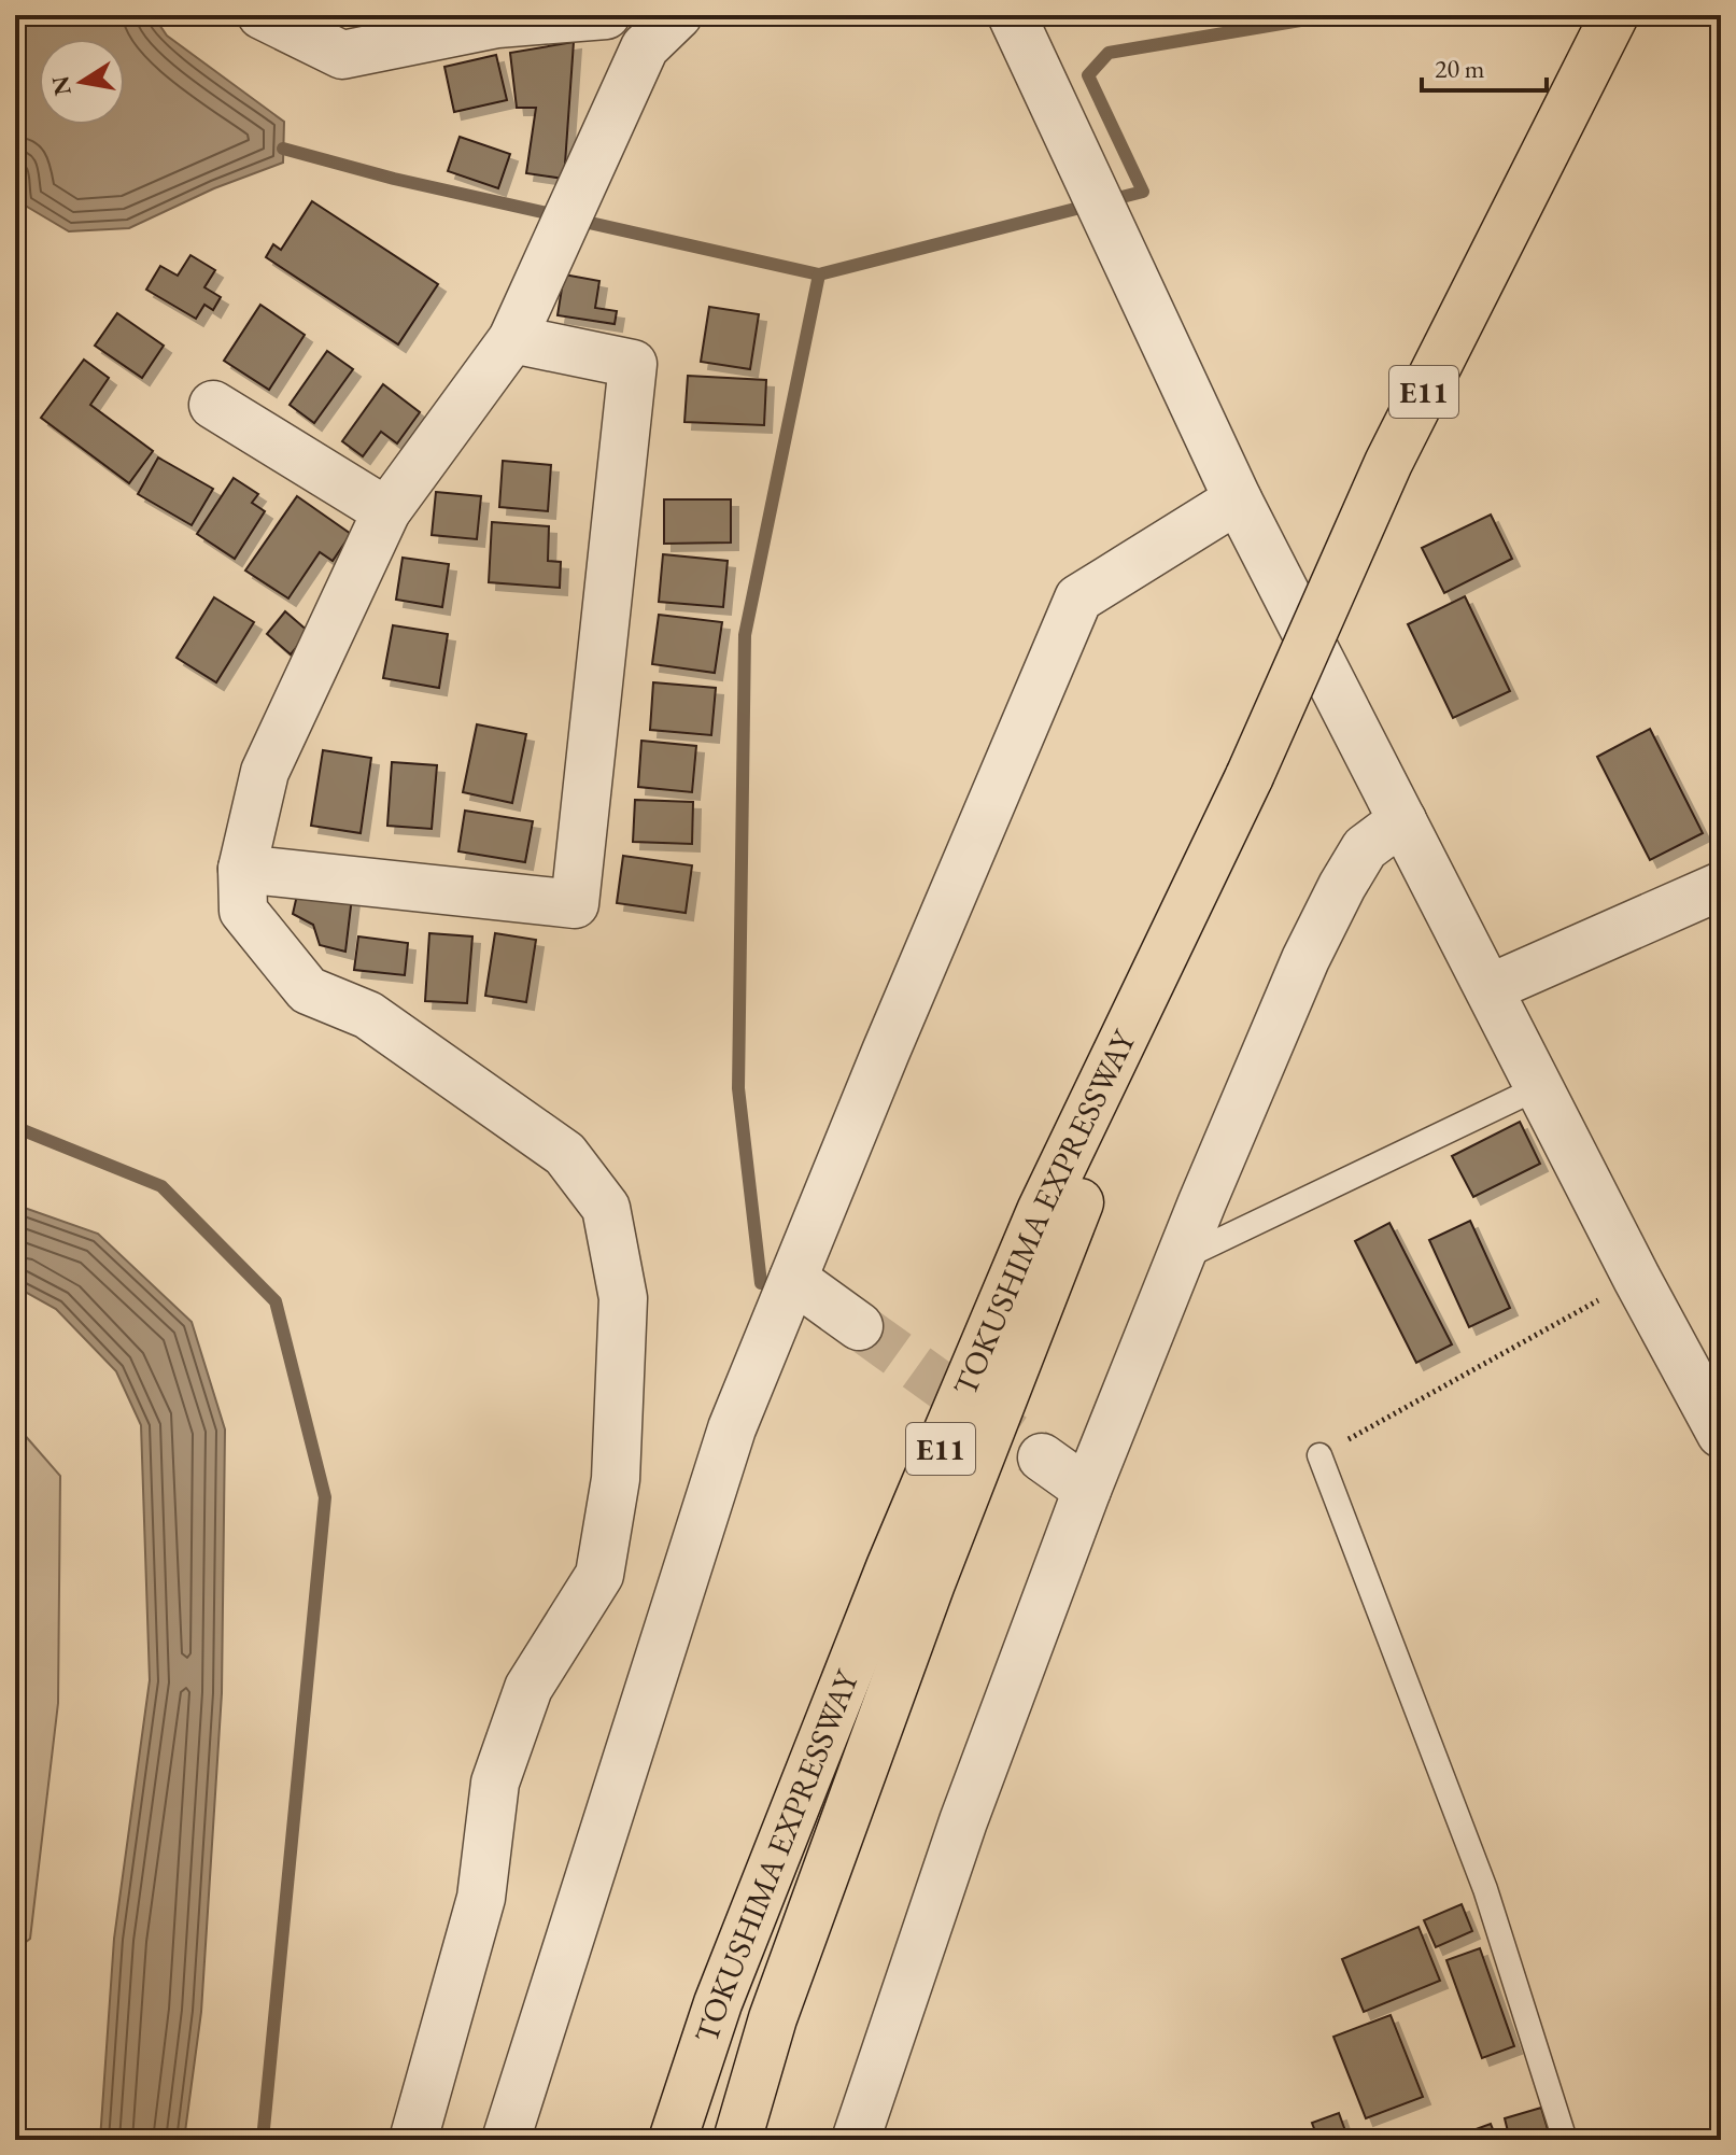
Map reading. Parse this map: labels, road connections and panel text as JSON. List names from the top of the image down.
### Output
{
  "streets": {
    "highway": ["E11", "TOKUSHIMA EXPRESSWAY"]
  },
  "scale_bar": "20 m",
  "north": "left"
}
